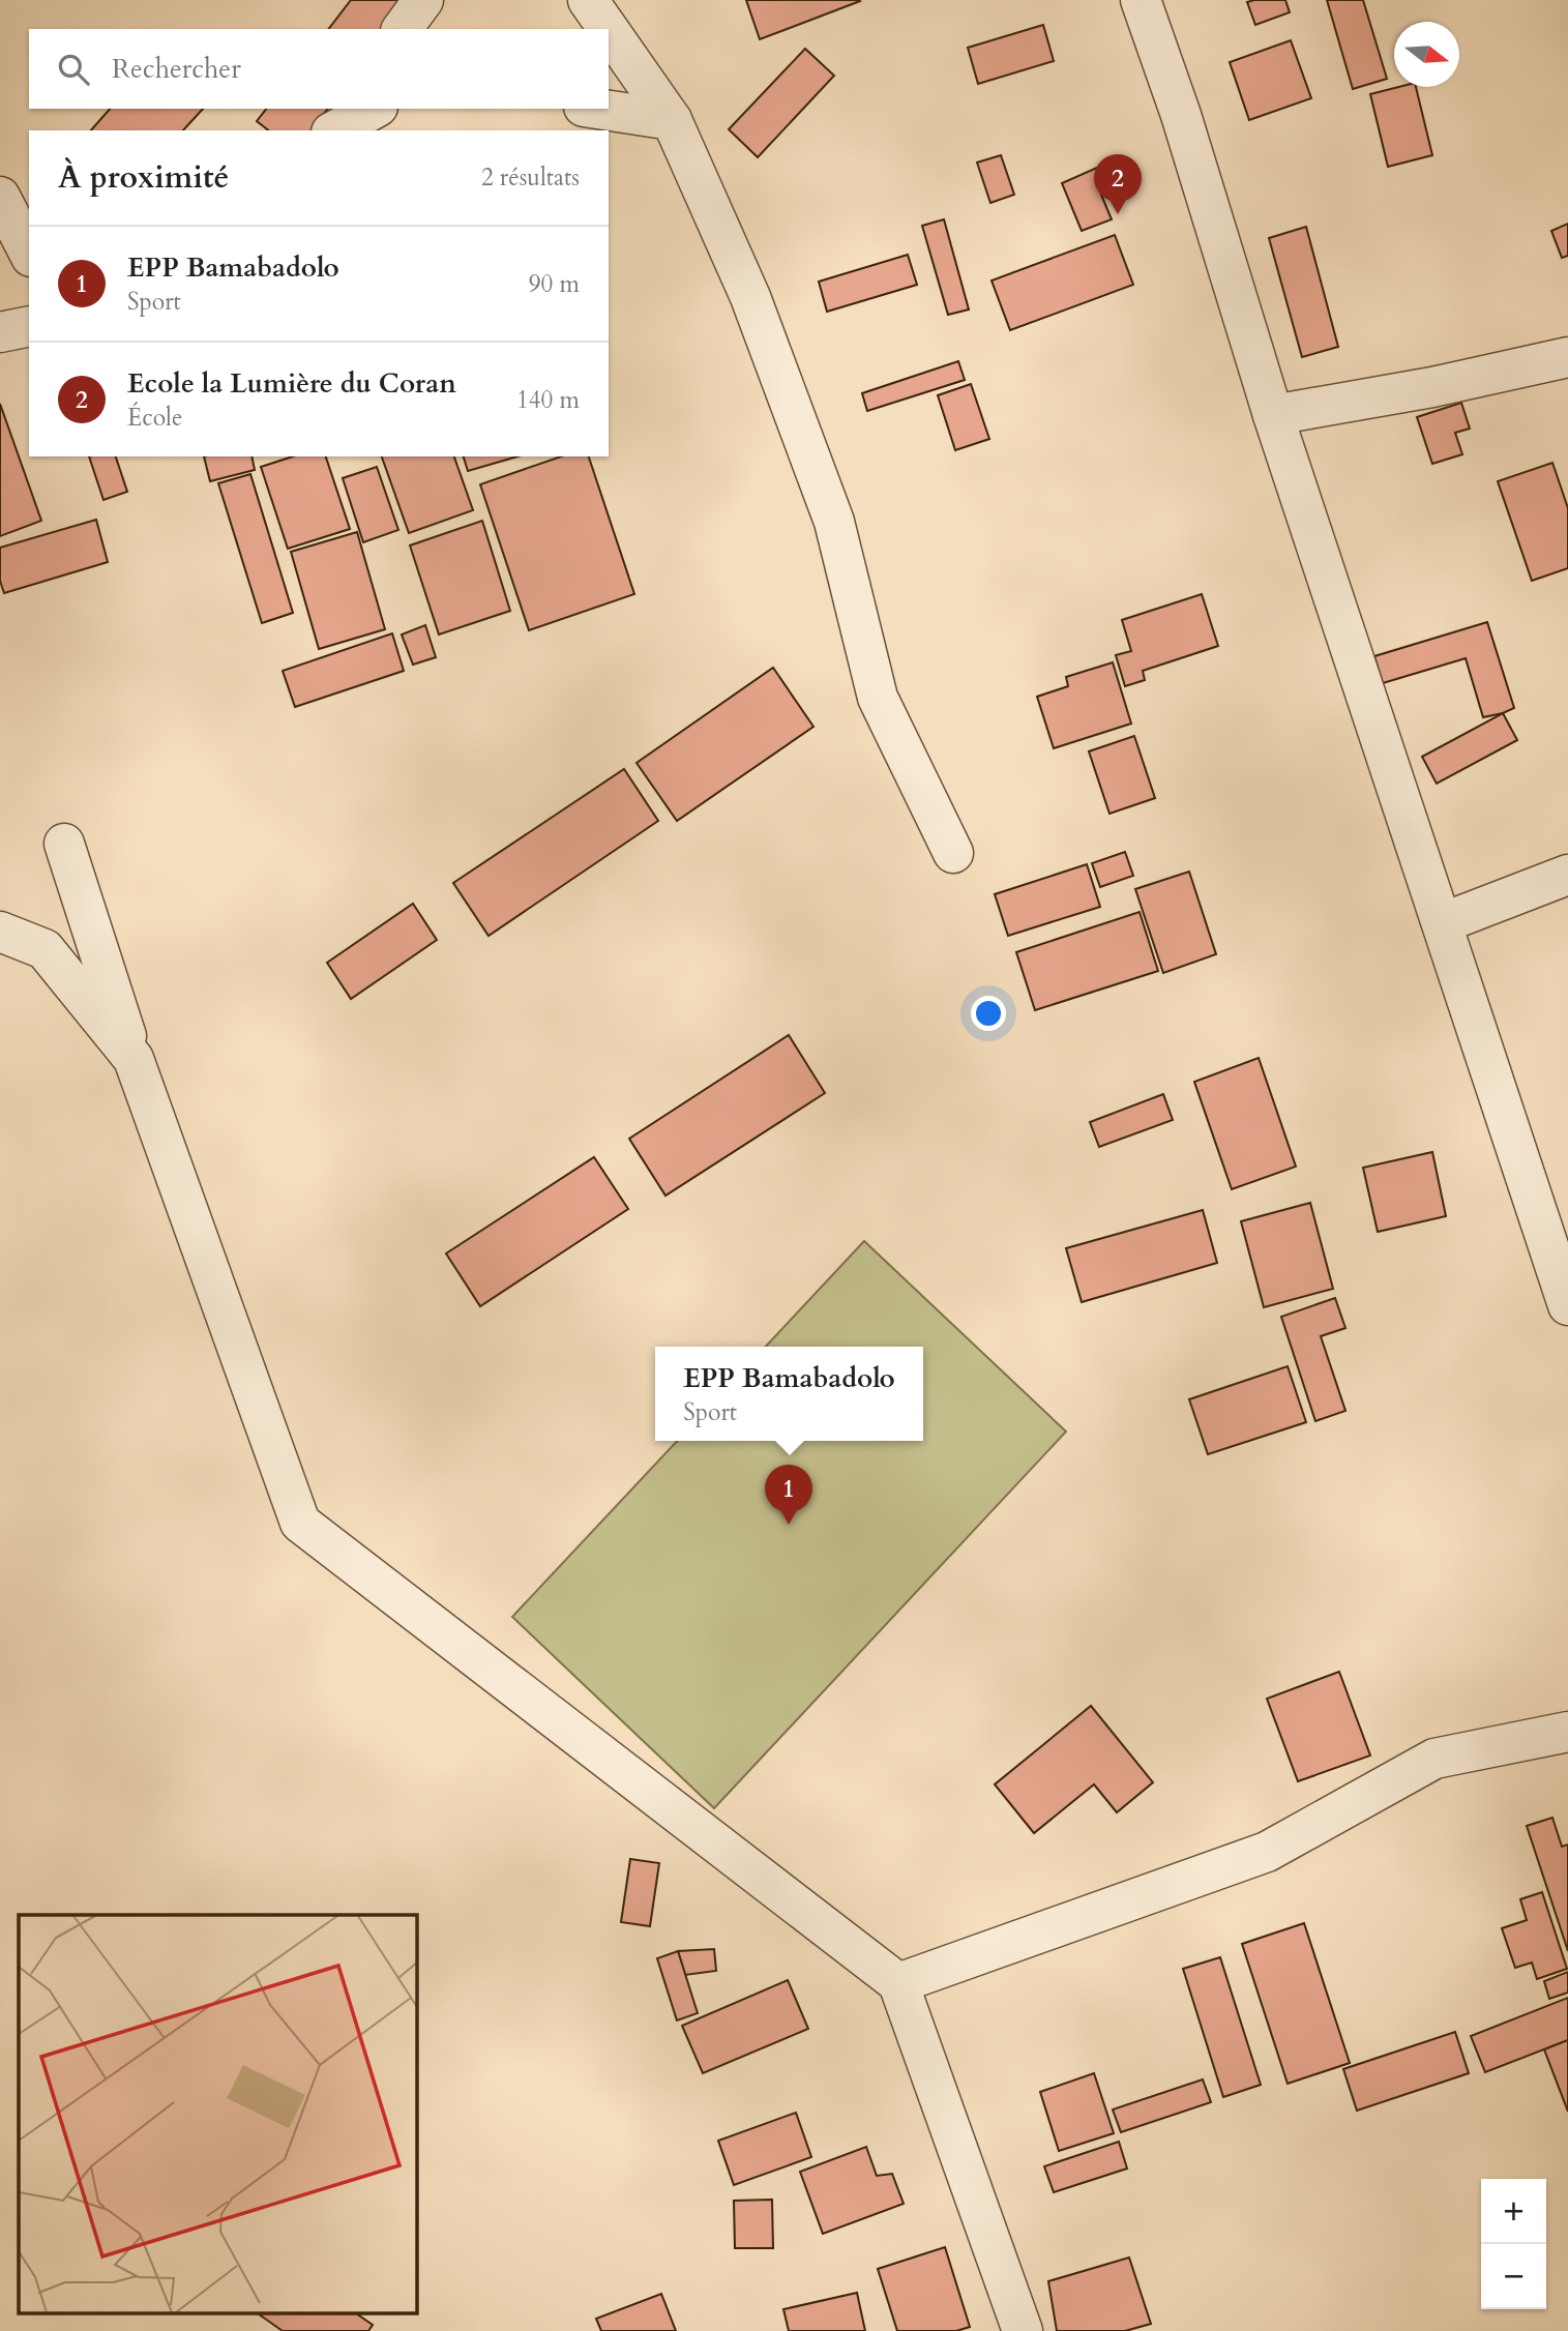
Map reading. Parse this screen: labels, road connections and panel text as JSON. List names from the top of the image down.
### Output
{
  "north": "right",
  "page": {
    "search": "Rechercher",
    "heading": ["À proximité", "2 résultats"],
    "pins": ["2", "1"],
    "list": [
      {
        "mark": "1",
        "name": "EPP Bamabadolo",
        "note": "Sport",
        "value": "90 m"
      },
      {
        "mark": "2",
        "name": "Ecole la Lumière du Coran",
        "note": "École",
        "value": "140 m"
      }
    ],
    "popup": ["EPP Bamabadolo", "Sport"],
    "map_buttons": ["+", "−"]
  }
}
